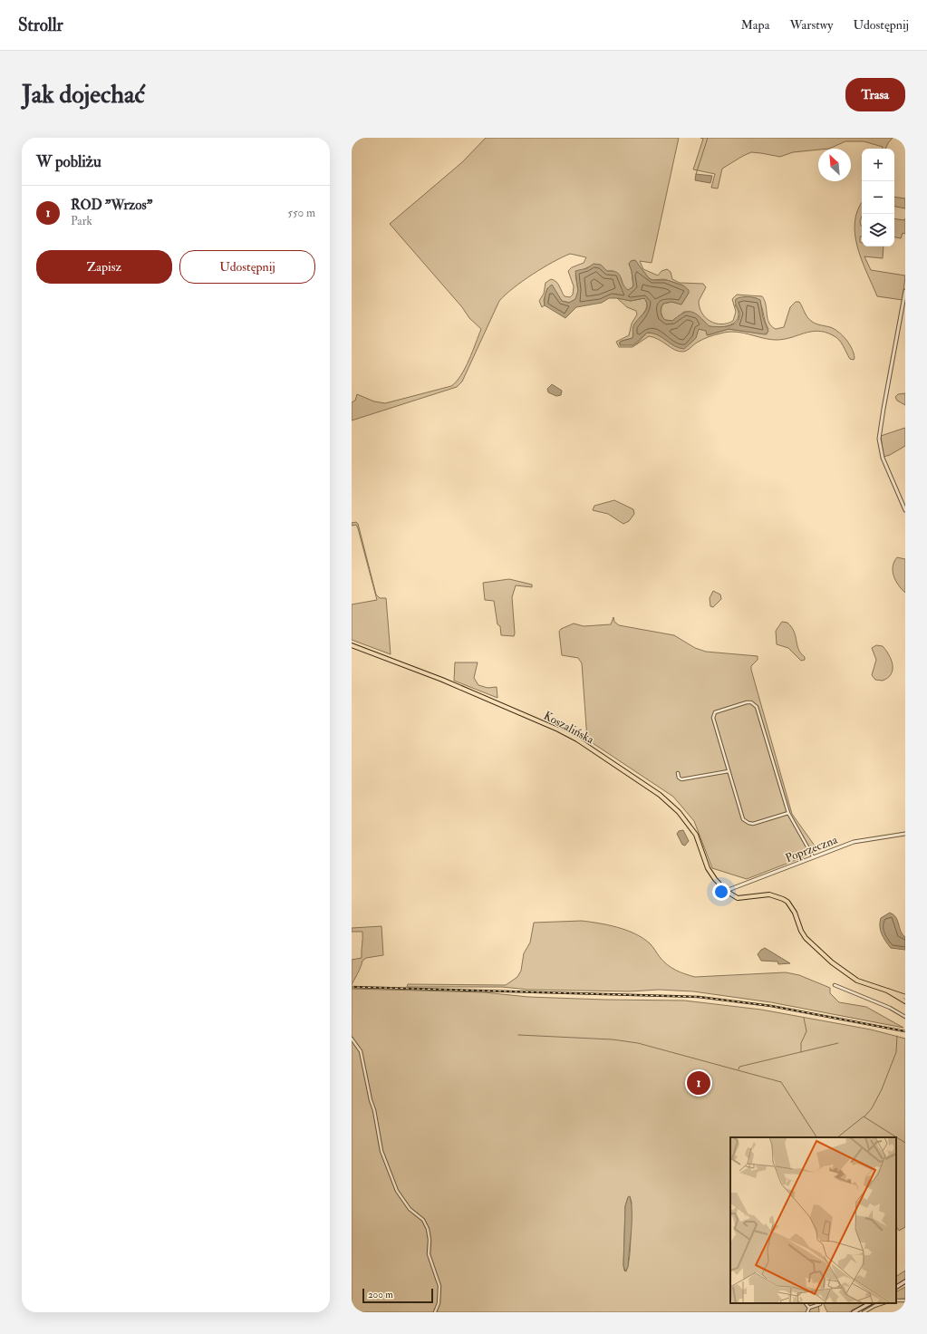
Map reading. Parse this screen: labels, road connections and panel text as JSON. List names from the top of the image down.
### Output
{
  "streets": {
    "highway": ["Koszalińska"],
    "street": ["Poprzeczna"]
  },
  "crossings": [
    ["Koszalińska", "Poprzeczna"]
  ],
  "scale_bar": "200 m",
  "north": "top left",
  "page": {
    "header": "Strollr",
    "nav": ["Mapa", "Warstwy", "Udostępnij"],
    "buttons": [
      "Trasa",
      ["Zapisz", "Udostępnij"]
    ],
    "title": "Jak dojechać",
    "heading": "W pobliżu",
    "map_buttons": ["+", "−"],
    "list": [
      {
        "mark": "1",
        "name": "ROD \"Wrzos\"",
        "note": "Park",
        "value": "550 m"
      }
    ],
    "pins": "1",
    "scale": "200 m"
  }
}
